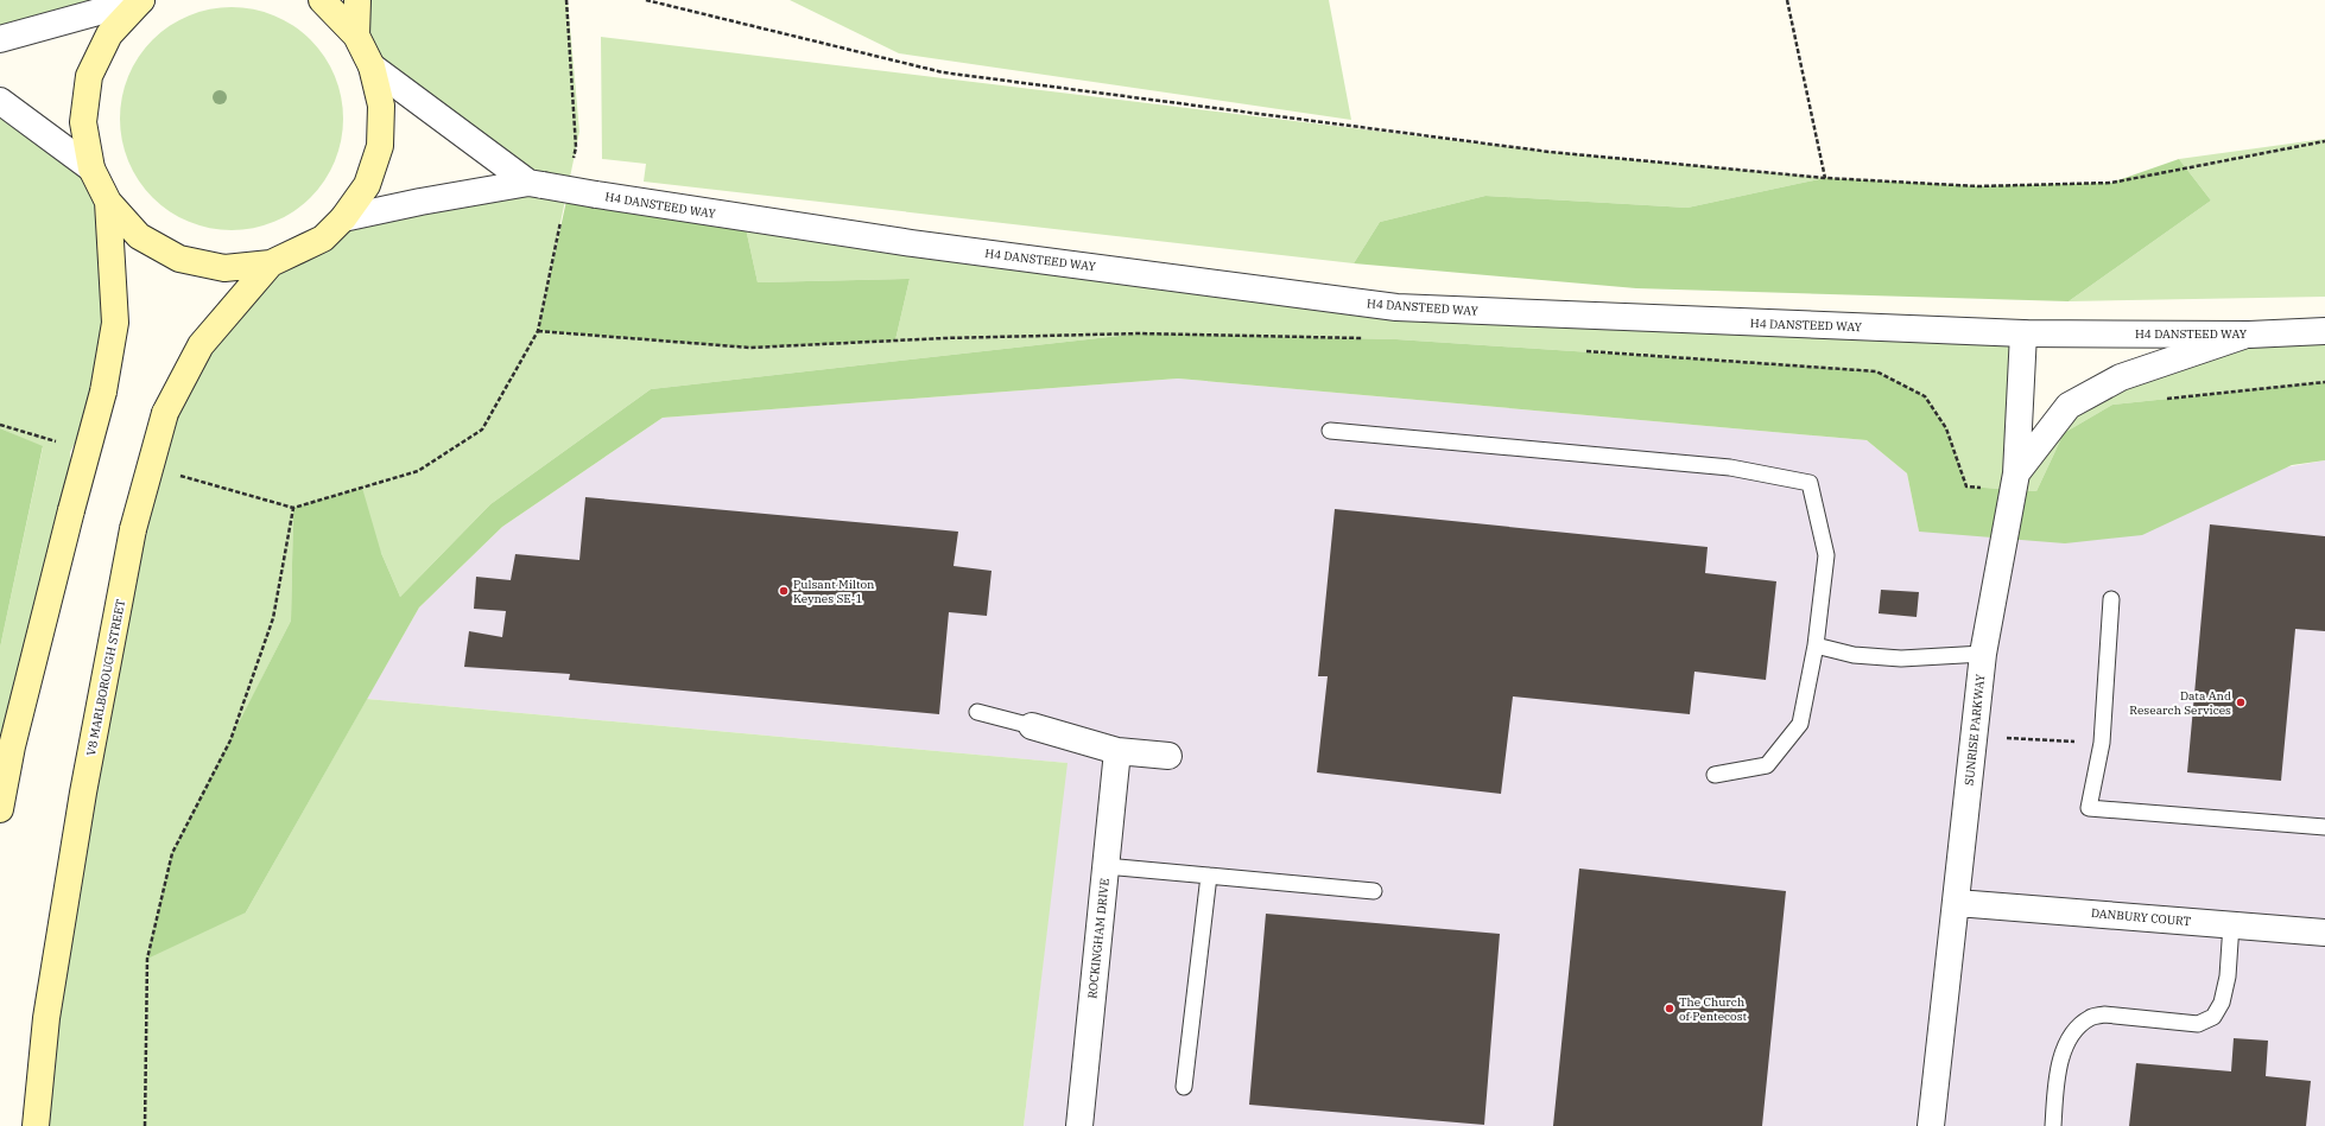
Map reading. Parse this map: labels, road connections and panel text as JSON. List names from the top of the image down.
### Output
{
  "streets": {
    "main road": ["V8 MARLBOROUGH STREET"],
    "street": [
      "H4 DANSTEED WAY",
      "SUNRISE PARKWAY",
      "DANBURY COURT",
      "ROCKINGHAM DRIVE"
    ]
  },
  "crossings": [
    ["H4 DANSTEED WAY", "SUNRISE PARKWAY"],
    ["SUNRISE PARKWAY", "DANBURY COURT"]
  ],
  "places": ["Pulsant Milton Keynes SE-1", "Data And Research Services", "The Church of Pentecost"]
}
